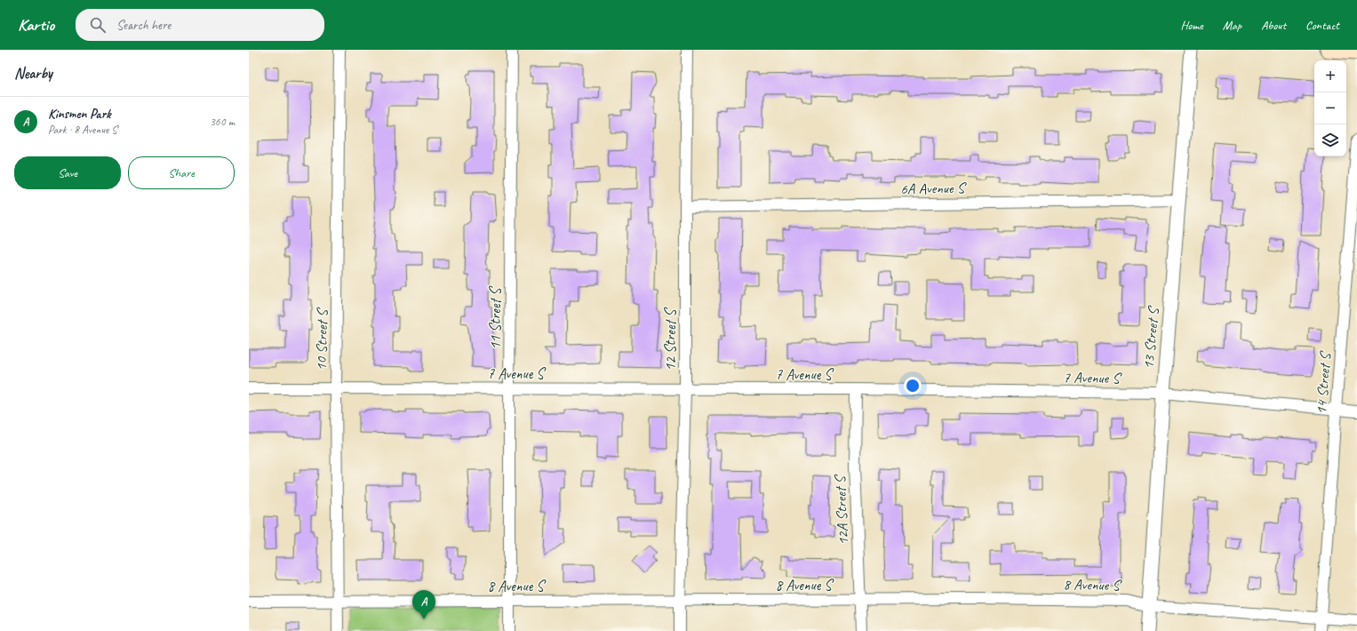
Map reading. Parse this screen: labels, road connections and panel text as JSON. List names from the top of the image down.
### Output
{
  "streets": {
    "street": [
      "6A Avenue S",
      "11 Street S",
      "13 Street S",
      "10 Street S",
      "12 Street S",
      "7 Avenue S",
      "14 Street S",
      "12A Street S",
      "8 Avenue S"
    ]
  },
  "crossings": [
    ["6A Avenue S", "13 Street S"],
    ["6A Avenue S", "12 Street S"],
    ["11 Street S", "7 Avenue S"],
    ["11 Street S", "8 Avenue S"],
    ["13 Street S", "7 Avenue S"],
    ["13 Street S", "8 Avenue S"],
    ["10 Street S", "7 Avenue S"],
    ["10 Street S", "8 Avenue S"],
    ["12 Street S", "7 Avenue S"],
    ["12 Street S", "8 Avenue S"],
    ["7 Avenue S", "14 Street S"],
    ["7 Avenue S", "12A Street S"],
    ["14 Street S", "8 Avenue S"],
    ["12A Street S", "8 Avenue S"]
  ],
  "page": {
    "header": "Kartio",
    "search": "Search here",
    "nav": [
      "Home",
      "Map",
      "About",
      "Contact"
    ],
    "heading": "Nearby",
    "map_buttons": ["+", "−"],
    "list": [
      {
        "mark": "A",
        "name": "Kinsmen Park",
        "note": "Park · 8 Avenue S",
        "value": "360 m"
      }
    ],
    "buttons": ["Save", "Share"],
    "pins": "A"
  }
}
